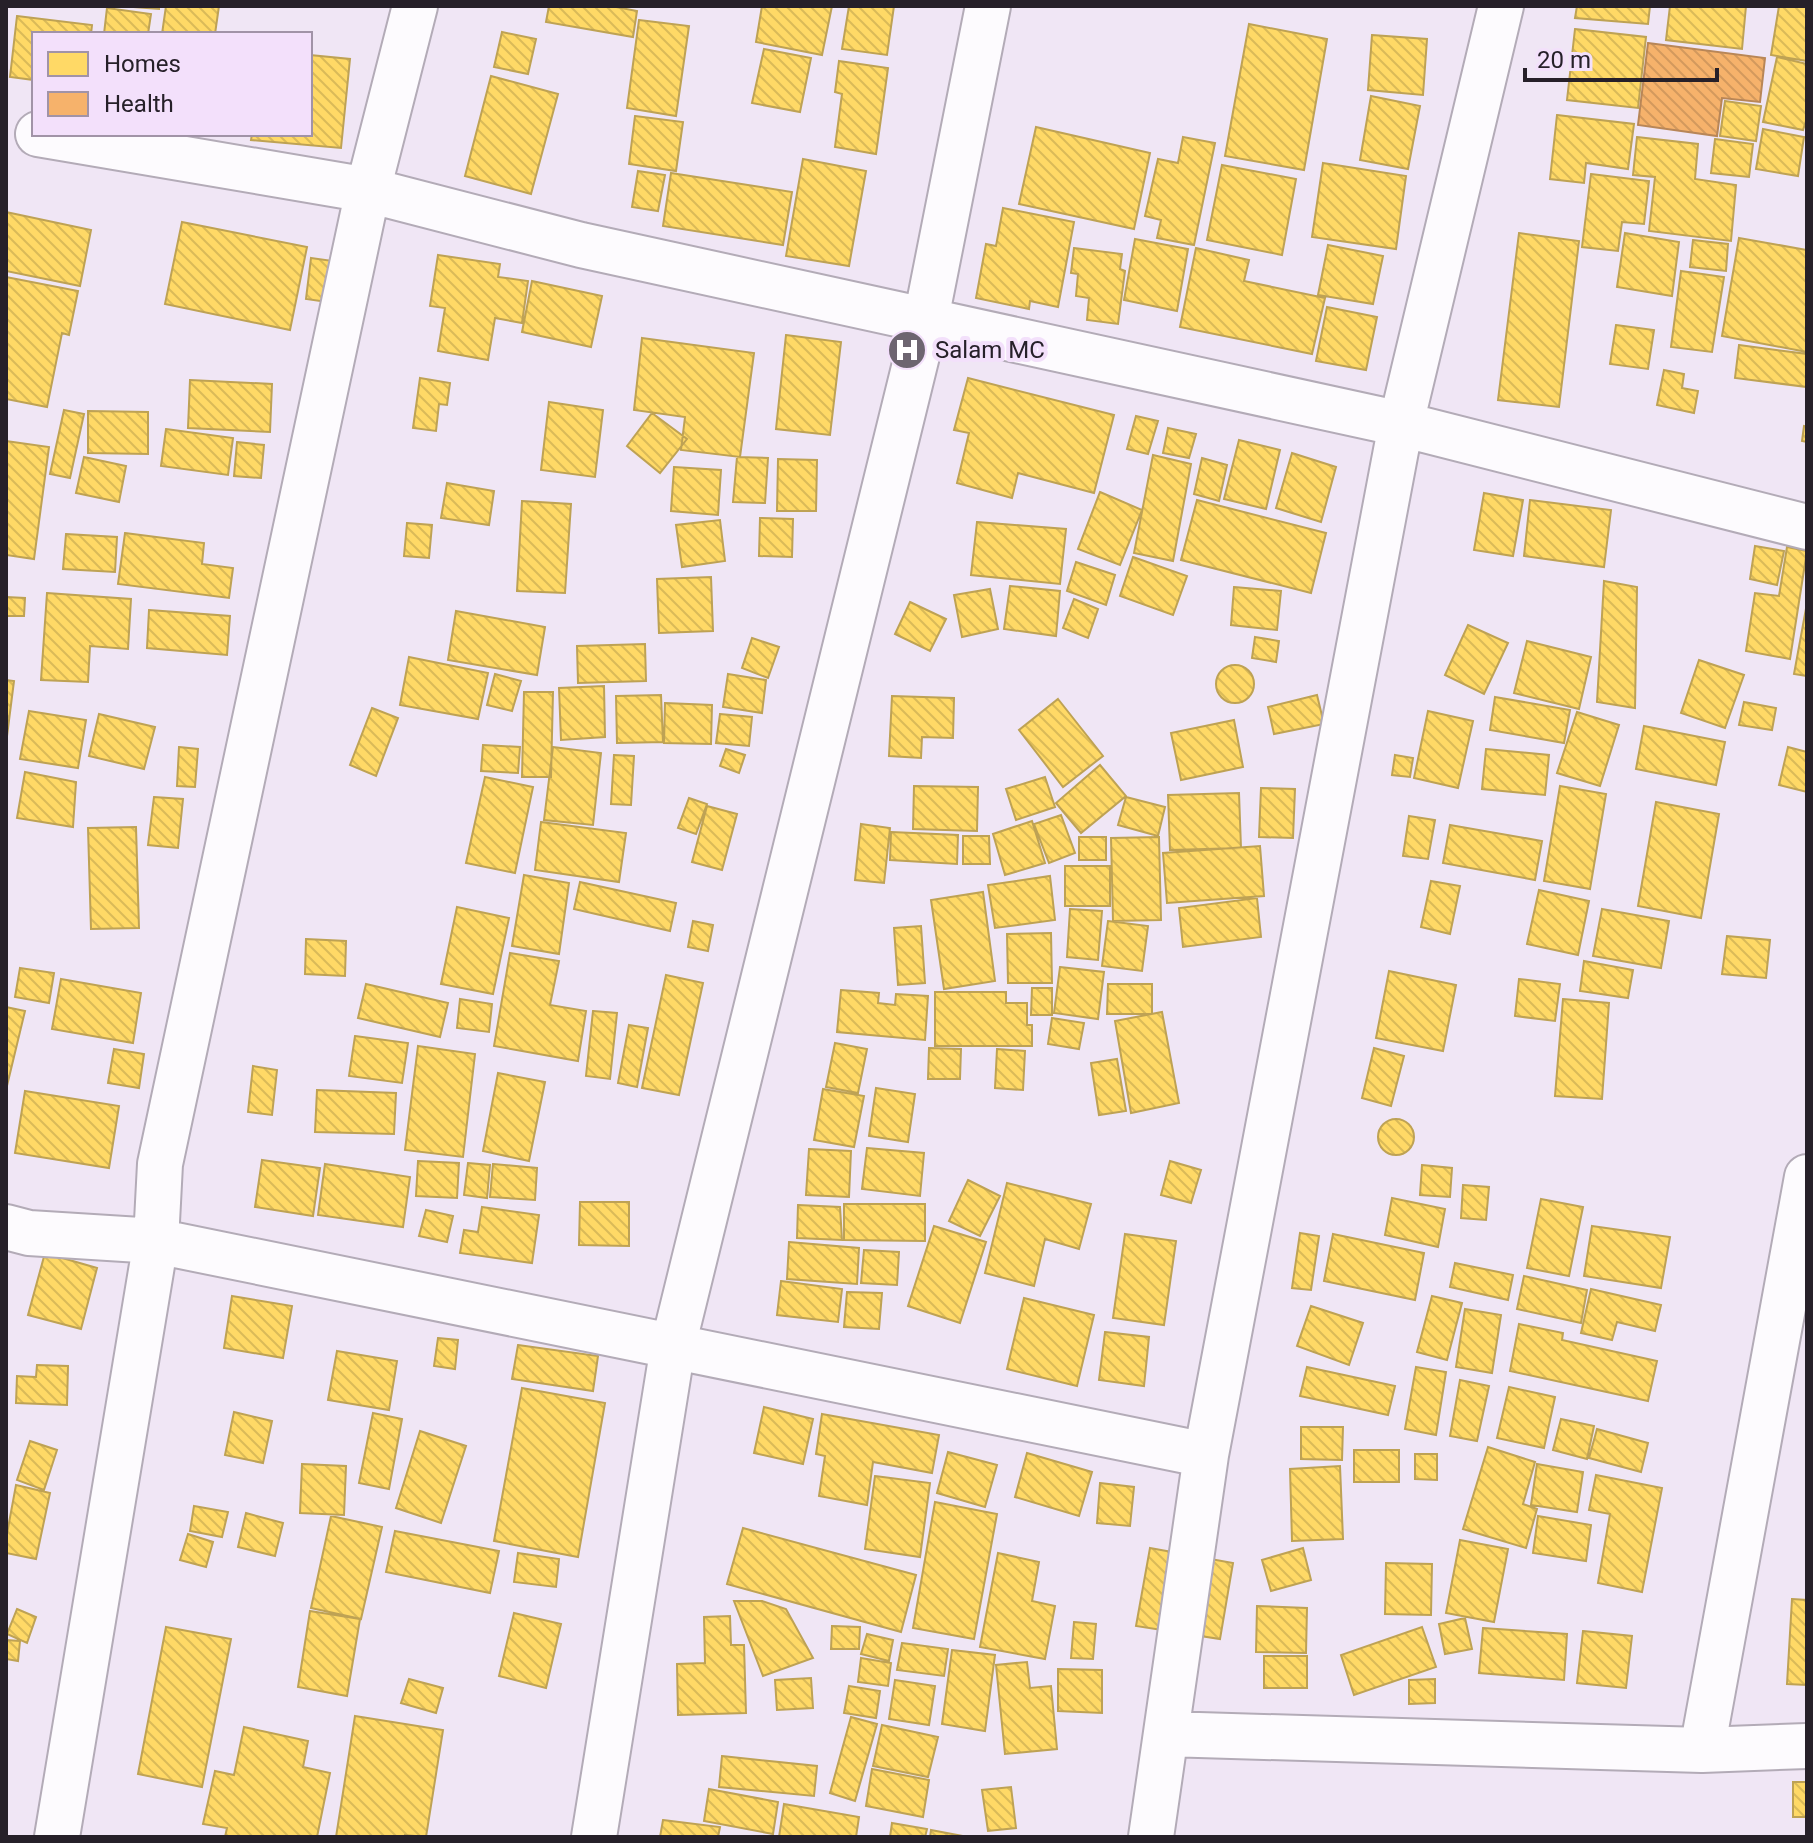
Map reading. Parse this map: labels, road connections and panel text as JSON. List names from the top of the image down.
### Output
{
  "places": {
    "hospital": ["Salam MC"]
  },
  "legend": ["Homes", "Health"],
  "scale_bar": "20 m"
}
